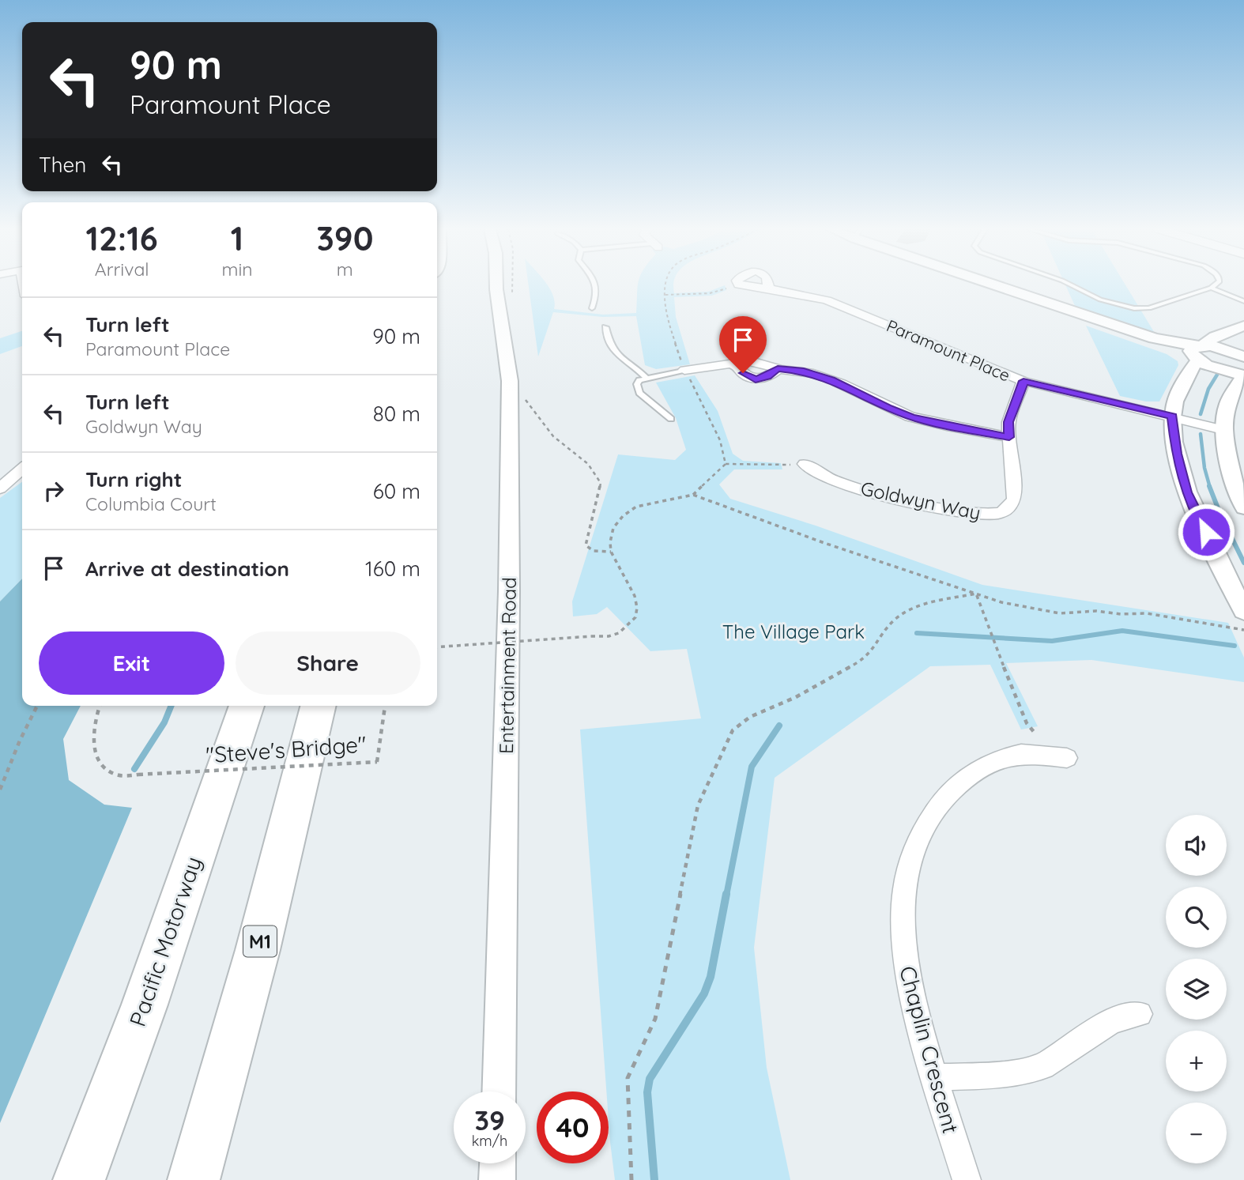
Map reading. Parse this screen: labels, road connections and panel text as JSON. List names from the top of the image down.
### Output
{
  "streets": {
    "highway": ["Pacific Motorway", "M1"],
    "street": [
      "Paramount Place",
      "Goldwyn Way",
      "Entertainment Road",
      "Chaplin Crescent"
    ],
    "path": ["\"Steve's Bridge\""]
  },
  "crossings": [
    ["Paramount Place", "Goldwyn Way"]
  ],
  "parks": ["The Village Park"],
  "page": {
    "turn": ["90 m", "Paramount Place"],
    "then": "Then",
    "eta": [
      "12:16",
      "Arrival",
      "1",
      "min",
      "390",
      "m"
    ],
    "list": [
      {
        "name": "Turn left",
        "note": "Paramount Place",
        "value": "90 m"
      },
      {
        "name": "Turn left",
        "note": "Goldwyn Way",
        "value": "80 m"
      },
      {
        "name": "Turn right",
        "note": "Columbia Court",
        "value": "60 m"
      },
      {
        "name": "Arrive at destination",
        "value": "160 m"
      }
    ],
    "buttons": ["Exit", "Share"],
    "map_buttons": ["+", "−"],
    "speed": "39 km/h",
    "limit": "40"
  }
}
